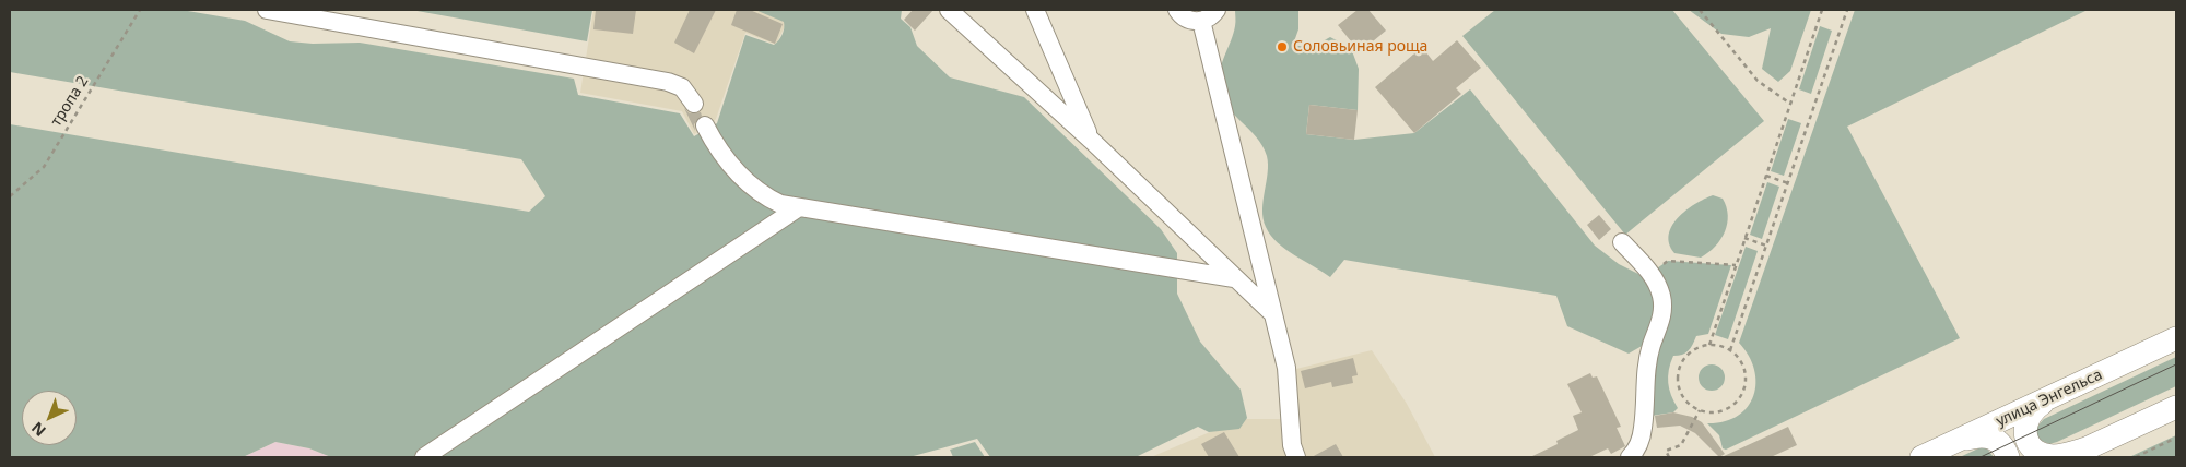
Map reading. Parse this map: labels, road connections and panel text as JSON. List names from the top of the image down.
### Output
{
  "streets": {
    "main road": ["улица Энгельса"],
    "path": ["тропа 2"]
  },
  "places": ["Соловьиная роща"],
  "north": "bottom left"
}
